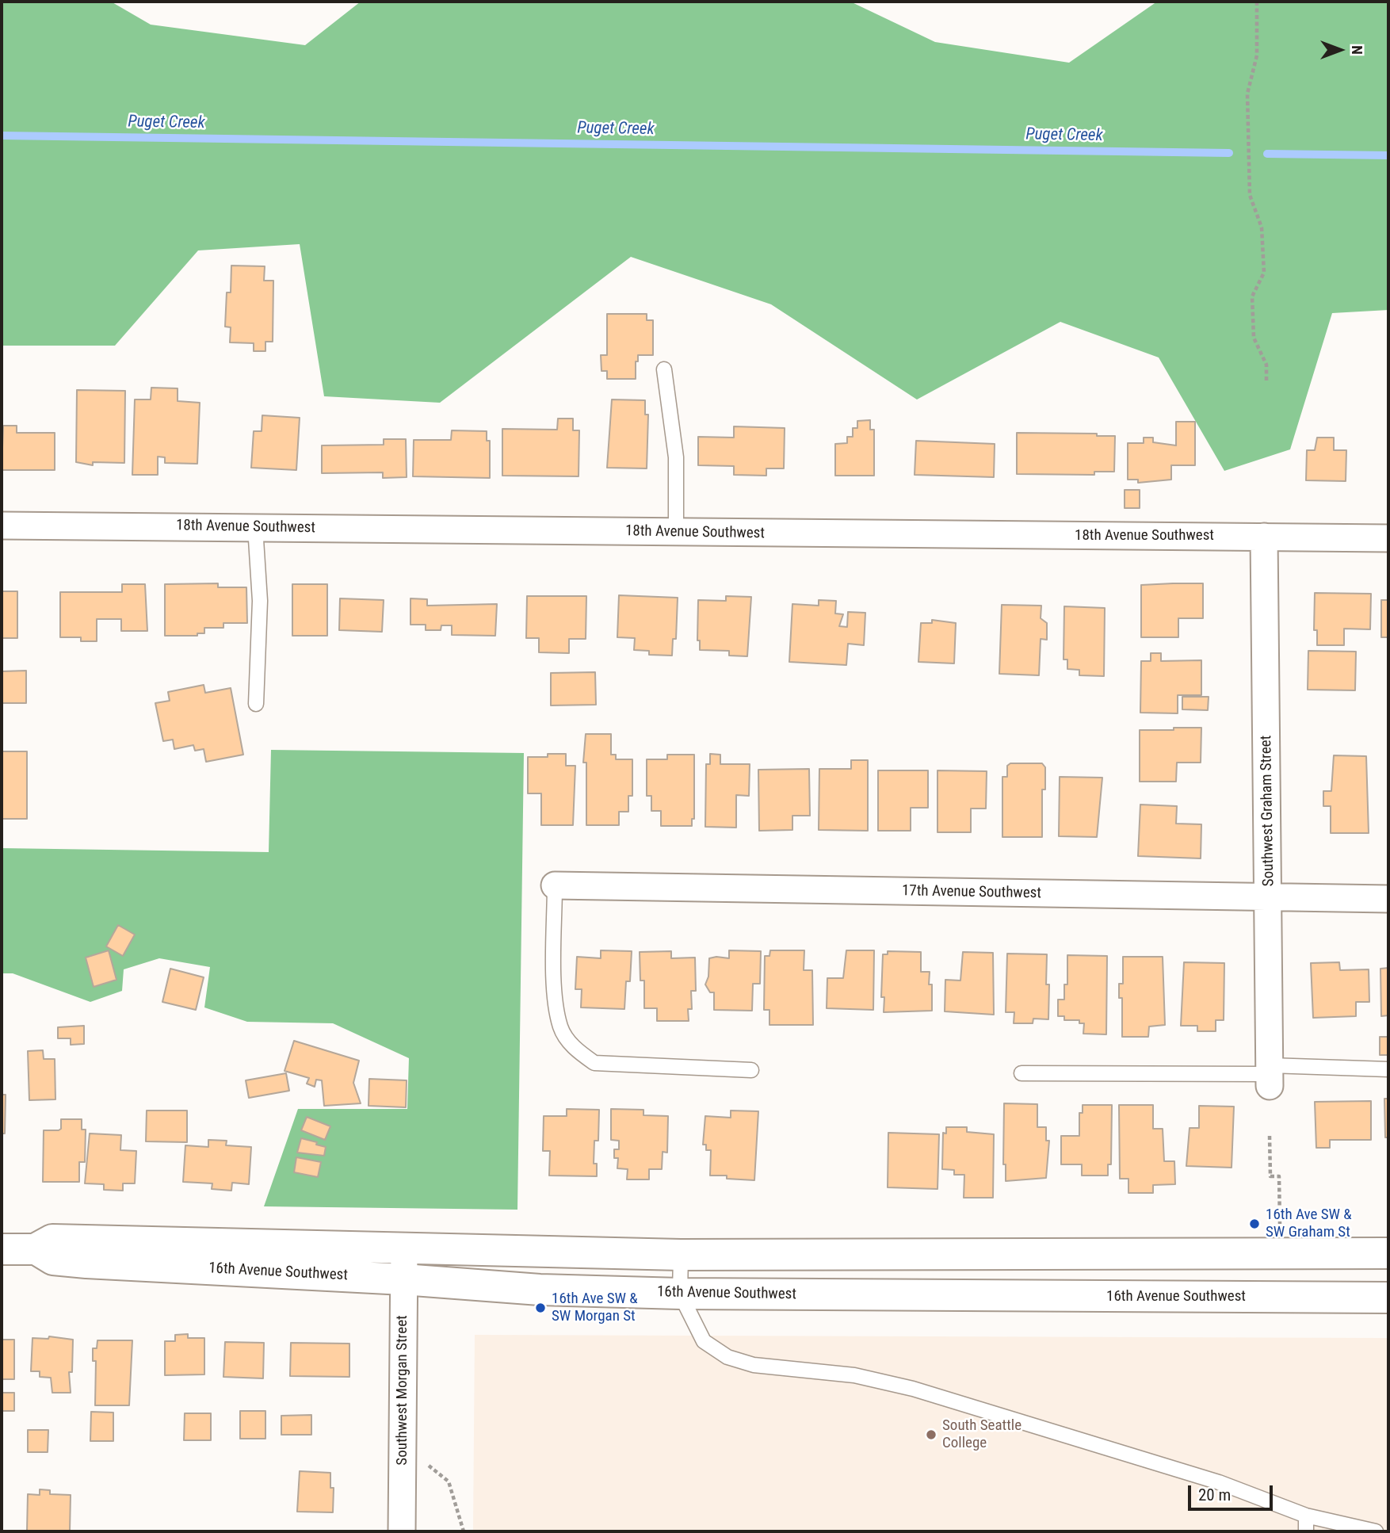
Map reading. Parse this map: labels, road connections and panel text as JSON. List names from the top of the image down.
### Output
{
  "streets": {
    "street": [
      "18th Avenue Southwest",
      "Southwest Graham Street",
      "17th Avenue Southwest",
      "16th Avenue Southwest",
      "Southwest Morgan Street"
    ]
  },
  "crossings": [
    ["18th Avenue Southwest", "Southwest Graham Street"],
    ["Southwest Graham Street", "17th Avenue Southwest"],
    ["16th Avenue Southwest", "Southwest Morgan Street"]
  ],
  "water": ["Puget Creek"],
  "places": ["16th Ave SW & SW Graham St", "16th Ave SW & SW Morgan St", "South Seattle College"],
  "scale_bar": "20 m",
  "north": "right"
}
